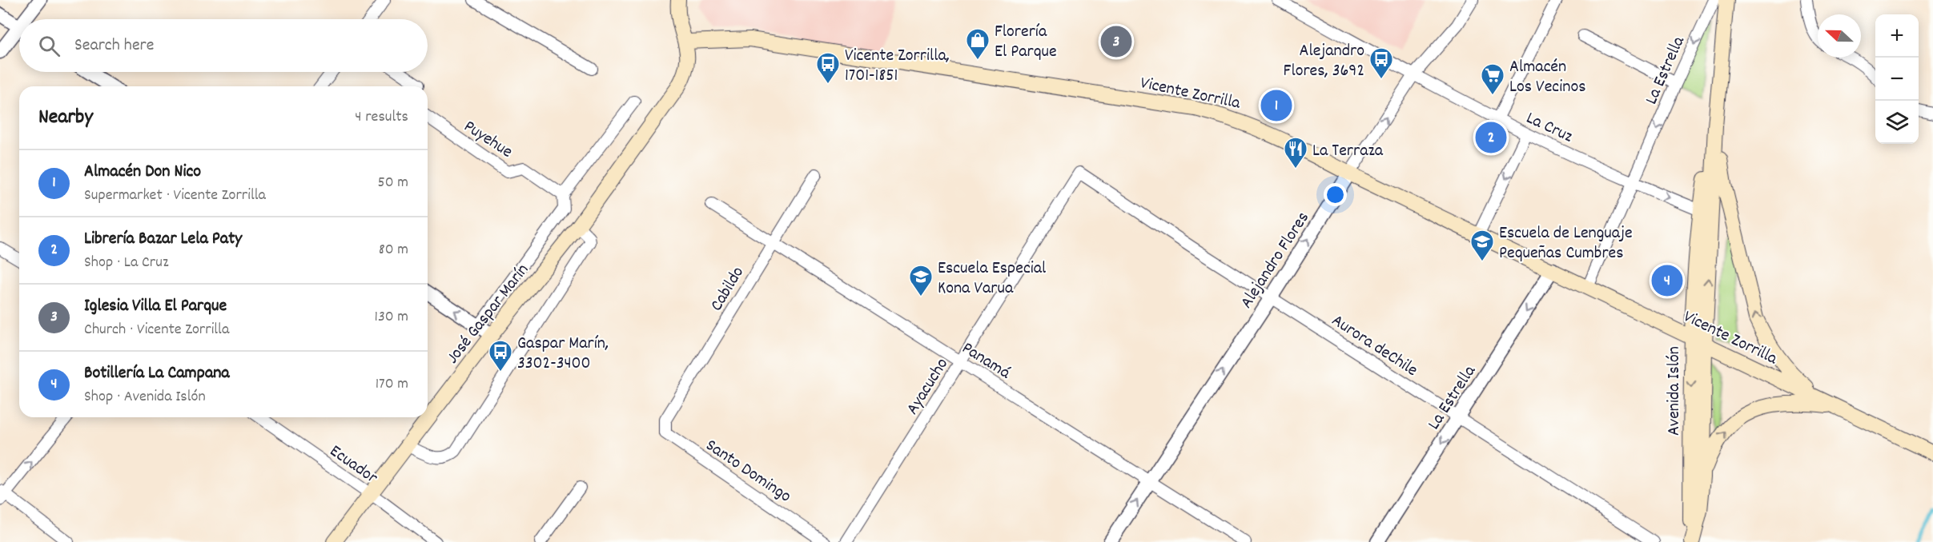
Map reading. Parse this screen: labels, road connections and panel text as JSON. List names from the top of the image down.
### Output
{
  "streets": {
    "main road": ["Vicente Zorrilla", "José Gaspar Marín", "Avenida Islón"],
    "street": [
      "La Estrella",
      "La Cruz",
      "Puyehue",
      "Alejandro Flores",
      "Cabildo",
      "Aurora deChile",
      "Panamá",
      "Ayacucho",
      "Ecuador",
      "Santo Domingo"
    ]
  },
  "crossings": [
    ["La Estrella", "Vicente Zorrilla"],
    ["La Estrella", "La Cruz"],
    ["La Estrella", "Aurora deChile"],
    ["Vicente Zorrilla", "Alejandro Flores"],
    ["Vicente Zorrilla", "José Gaspar Marín"],
    ["Vicente Zorrilla", "Avenida Islón"],
    ["La Cruz", "Alejandro Flores"],
    ["La Cruz", "Avenida Islón"],
    ["Alejandro Flores", "Aurora deChile"],
    ["Alejandro Flores", "Panamá"],
    ["Cabildo", "Panamá"],
    ["Cabildo", "Santo Domingo"],
    ["José Gaspar Marín", "Ecuador"],
    ["Aurora deChile", "Ayacucho"],
    ["Panamá", "Ayacucho"]
  ],
  "one_way": ["La Estrella", "Alejandro Flores"],
  "places": {
    "shop": ["Florería El Parque"],
    "bus stop": ["Alejandro Flores, 3692", "Vicente Zorrilla, 1701-1851", "Gaspar Marín, 3302-3400"],
    "supermarket": ["Almacén Los Vecinos"],
    "restaurant": ["La Terraza"],
    "school or university": ["Escuela de Lenguaje Pequeñas Cumbres", "Escuela Especial Kona Varua"]
  },
  "north": "left",
  "page": {
    "map_buttons": ["+", "−"],
    "search": "Search here",
    "pins": [
      "3",
      "1",
      "2",
      "4"
    ],
    "heading": ["Nearby", "4 results"],
    "list": [
      {
        "mark": "1",
        "name": "Almacén Don Nico",
        "note": "Supermarket · Vicente Zorrilla",
        "value": "50 m"
      },
      {
        "mark": "2",
        "name": "Librería Bazar Lela Paty",
        "note": "Shop · La Cruz",
        "value": "80 m"
      },
      {
        "mark": "3",
        "name": "Iglesia Villa El Parque",
        "note": "Church · Vicente Zorrilla",
        "value": "130 m"
      },
      {
        "mark": "4",
        "name": "Botillería La Campana",
        "note": "Shop · Avenida Islón",
        "value": "170 m"
      }
    ]
  }
}
